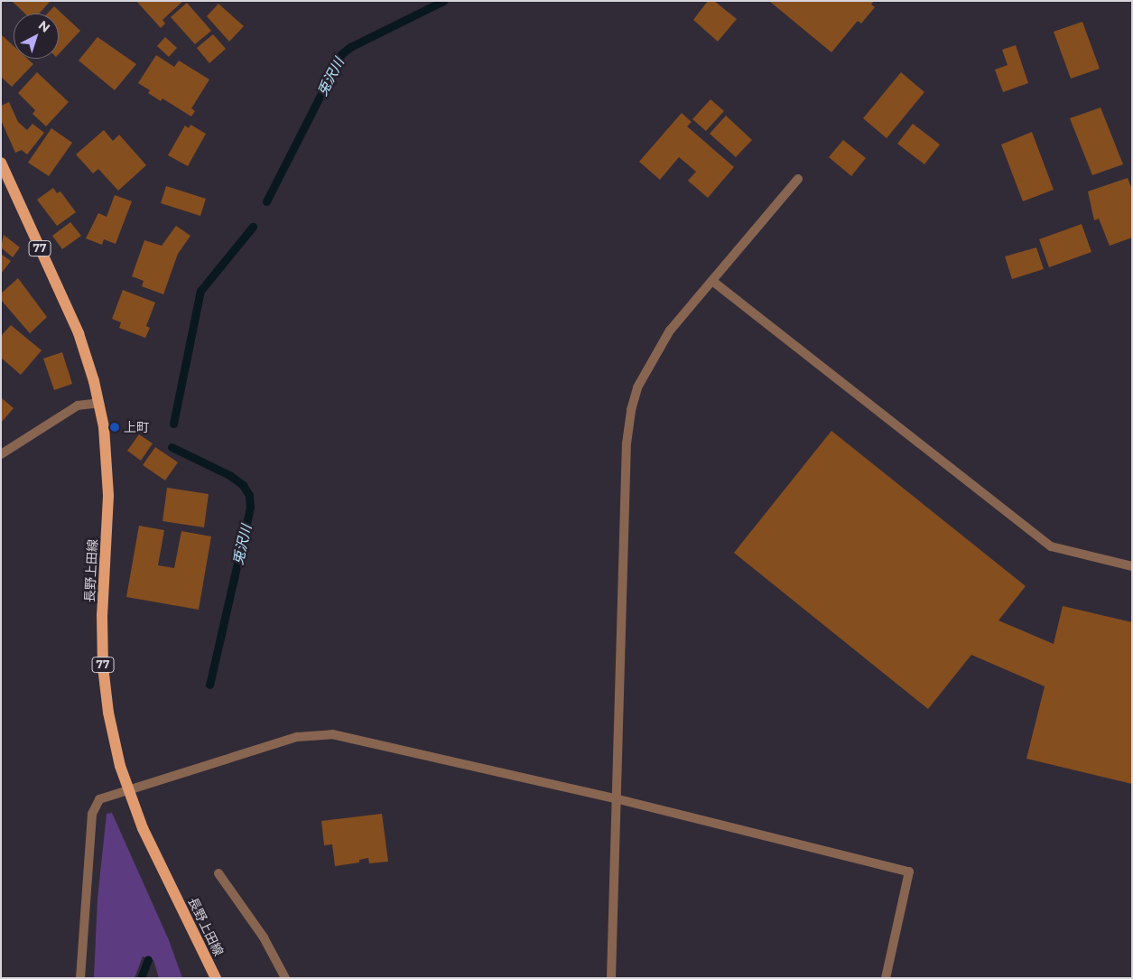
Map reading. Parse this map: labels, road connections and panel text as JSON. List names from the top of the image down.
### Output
{
  "streets": {
    "main road": ["77", "長野上田線"]
  },
  "water": ["兎沢川"],
  "places": ["上町"],
  "north": "top right"
}
